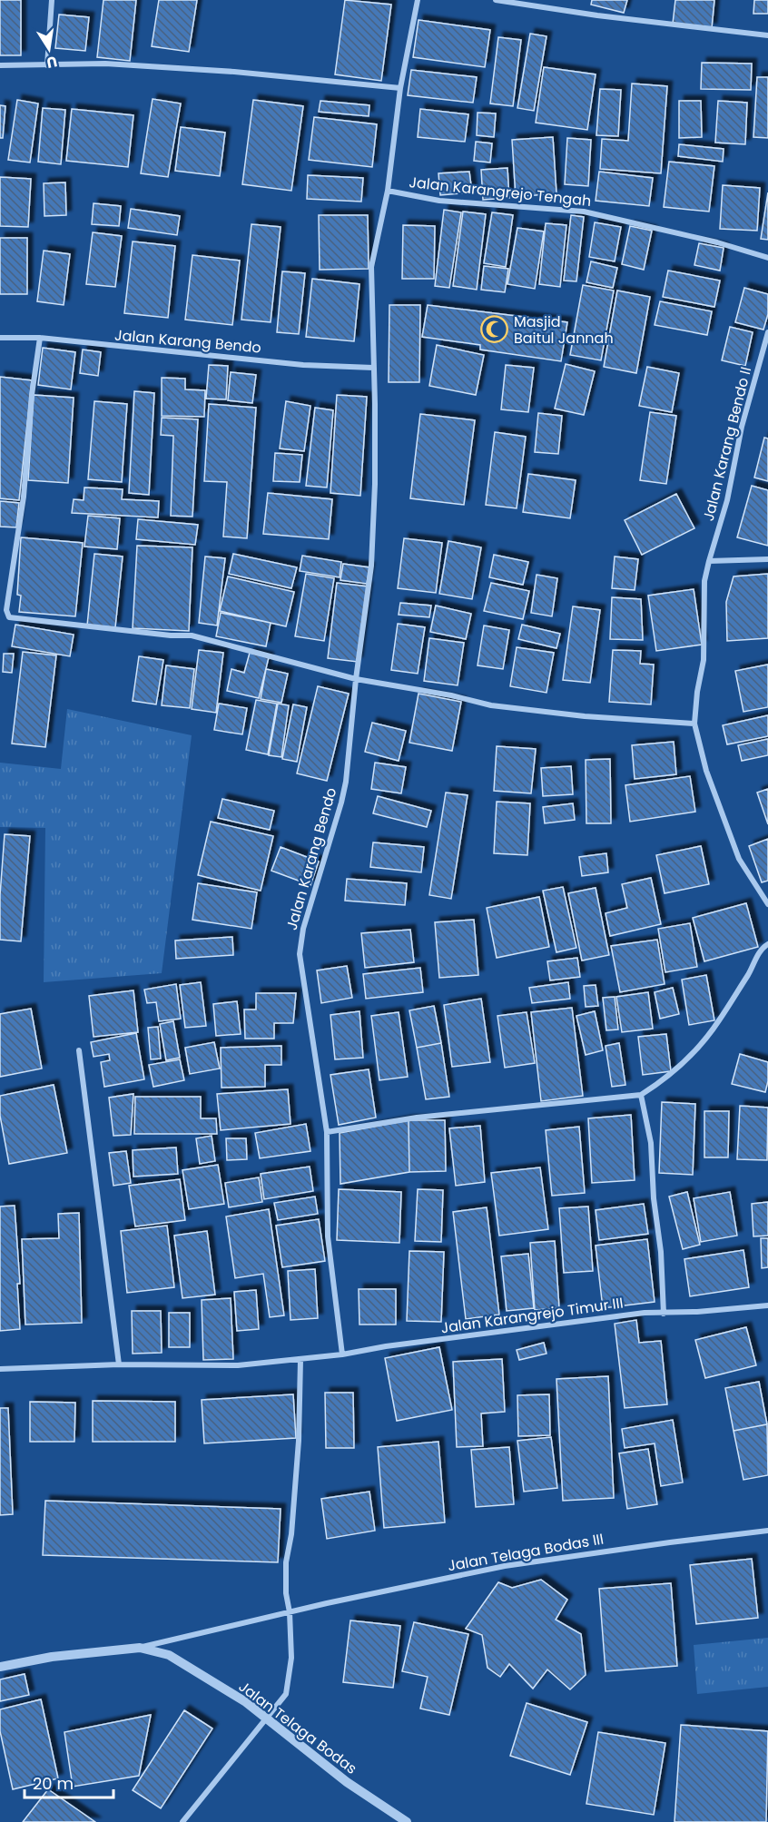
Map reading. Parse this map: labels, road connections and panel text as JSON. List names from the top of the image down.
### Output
{
  "streets": {
    "street": [
      "Jalan Karangrejo Tengah",
      "Jalan Karang Bendo",
      "Jalan Karang Bendo II",
      "Jalan Karangrejo Timur III",
      "Jalan Telaga Bodas III",
      "Jalan Telaga Bodas"
    ]
  },
  "crossings": [
    ["Jalan Karangrejo Tengah", "Jalan Karang Bendo"],
    ["Jalan Karang Bendo", "Jalan Karangrejo Timur III"],
    ["Jalan Telaga Bodas III", "Jalan Telaga Bodas"]
  ],
  "places": {
    "mosque": ["Masjid Baitul Jannah"]
  },
  "scale_bar": "20 m",
  "north": "bottom"
}
